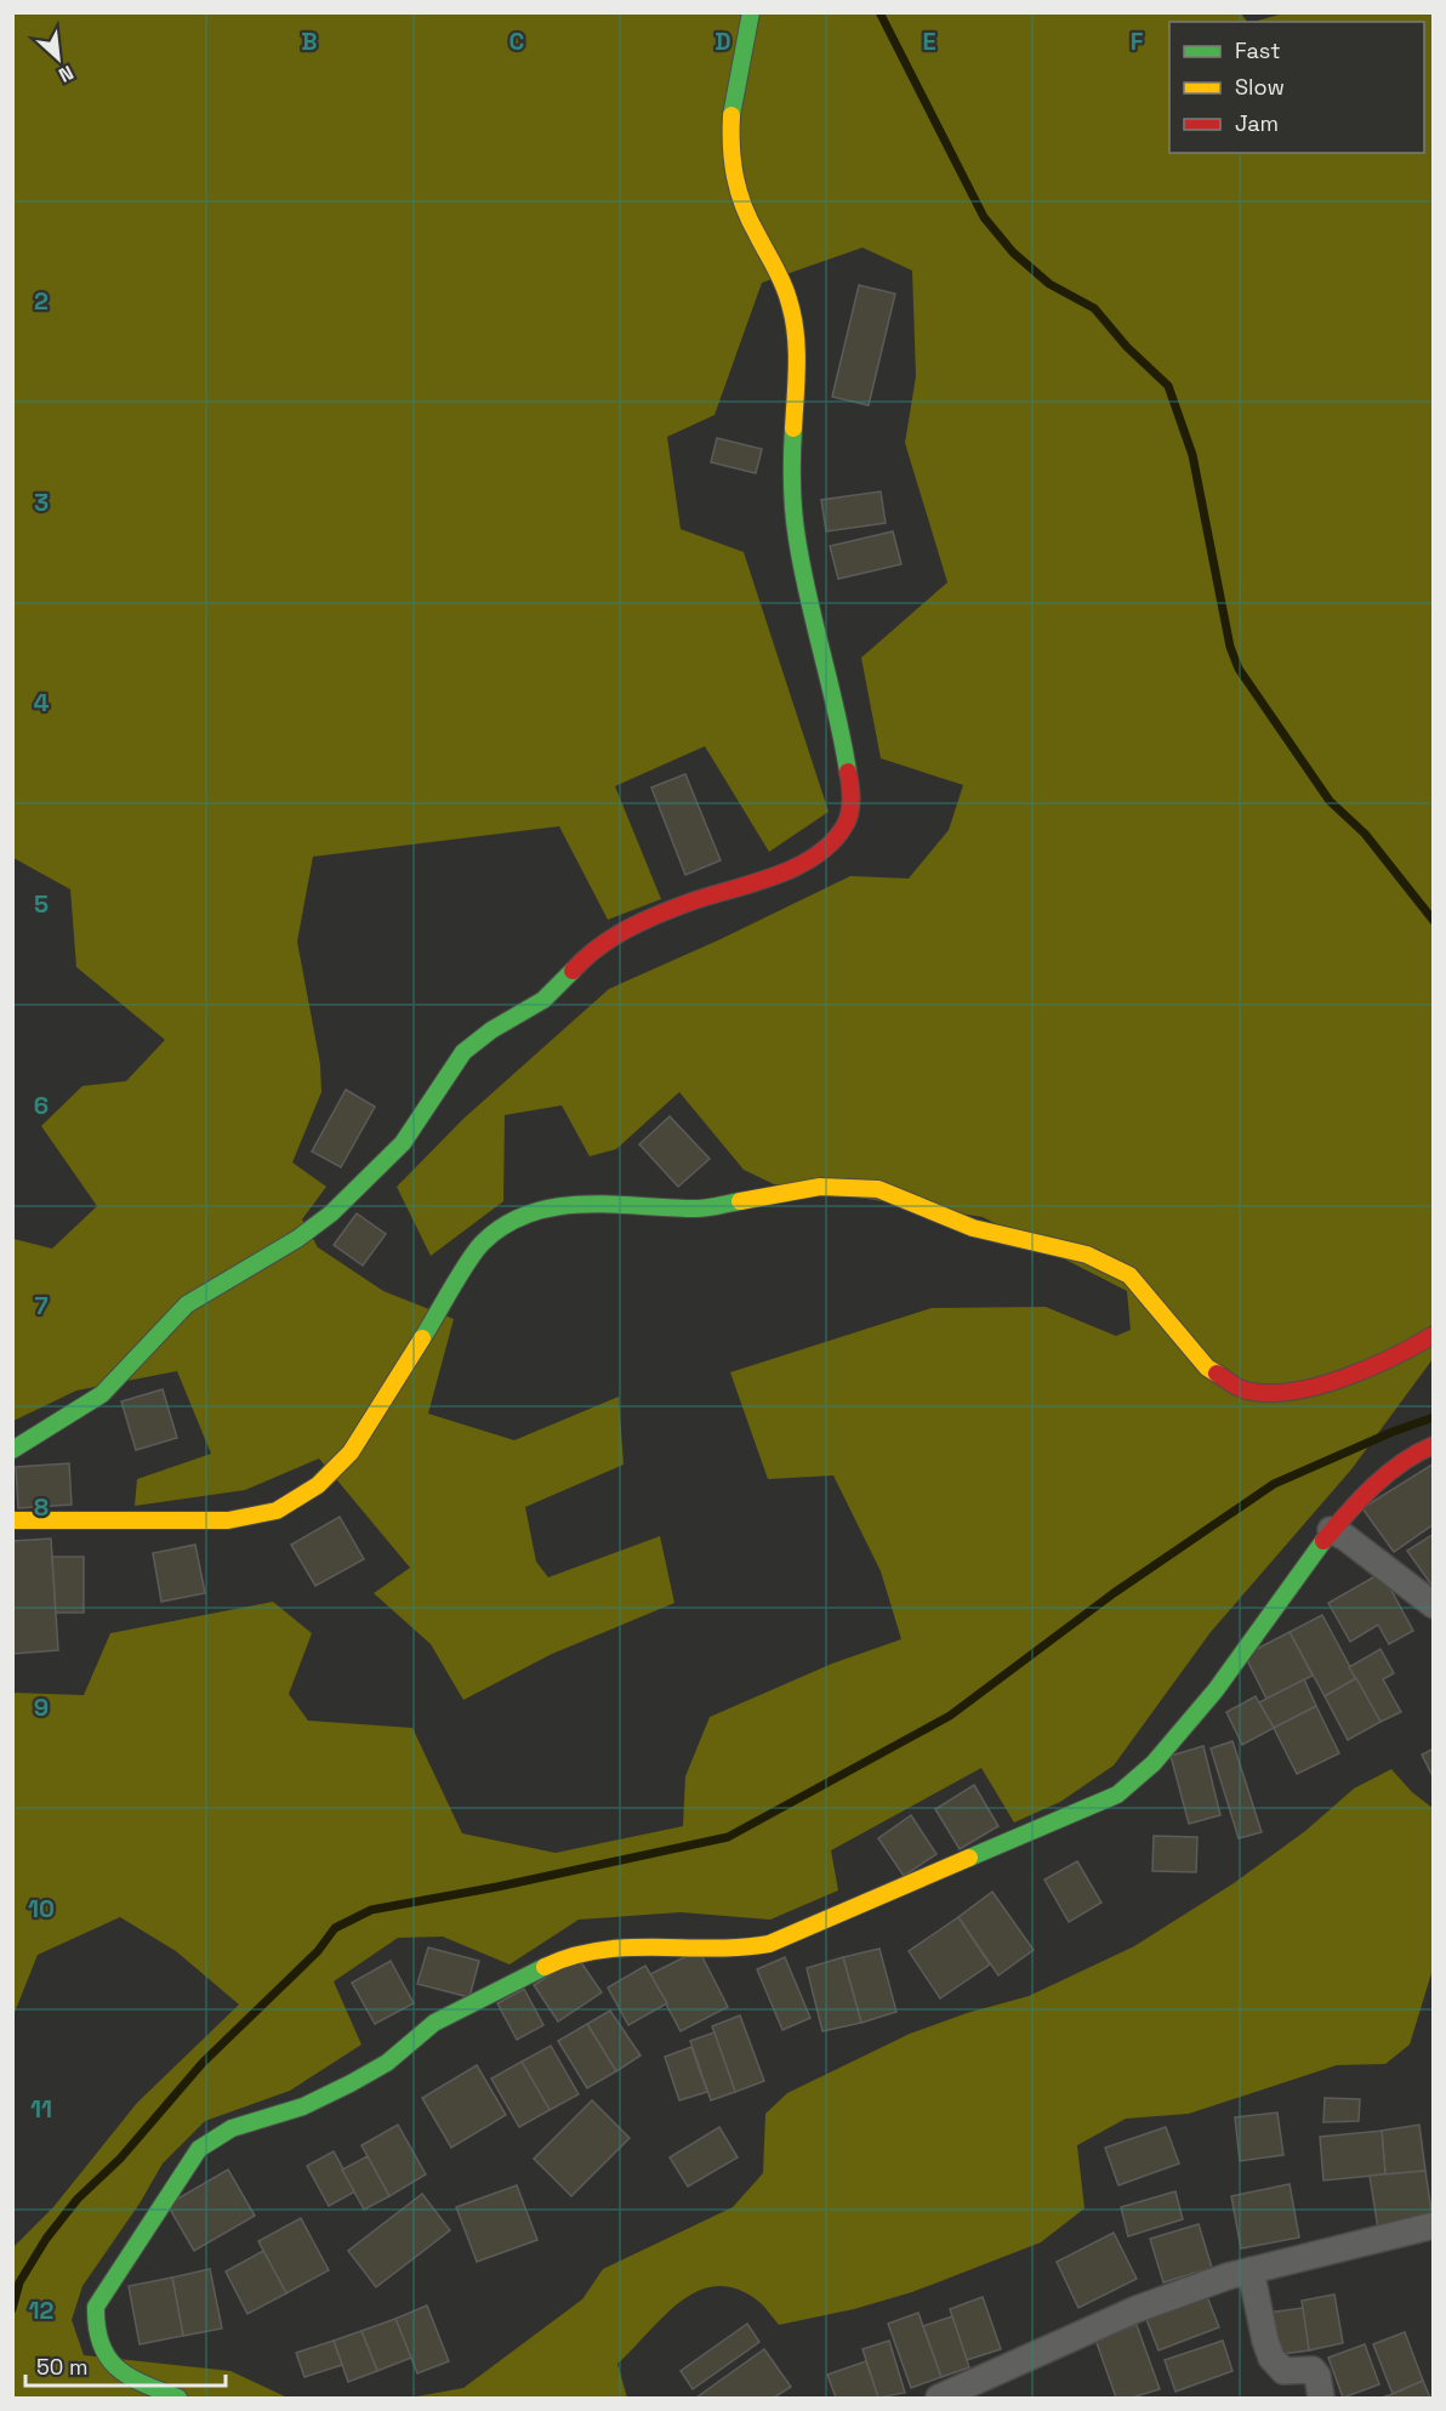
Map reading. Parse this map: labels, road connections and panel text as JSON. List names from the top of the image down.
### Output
{
  "legend": ["Fast", "Slow", "Jam"],
  "scale_bar": "50 m",
  "north": "bottom right",
  "grid": {
    "columns": [
      "B",
      "C",
      "D",
      "E",
      "F"
    ],
    "rows": [
      "2",
      "3",
      "4",
      "5",
      "6",
      "7",
      "8",
      "9",
      "10",
      "11",
      "12"
    ]
  }
}
